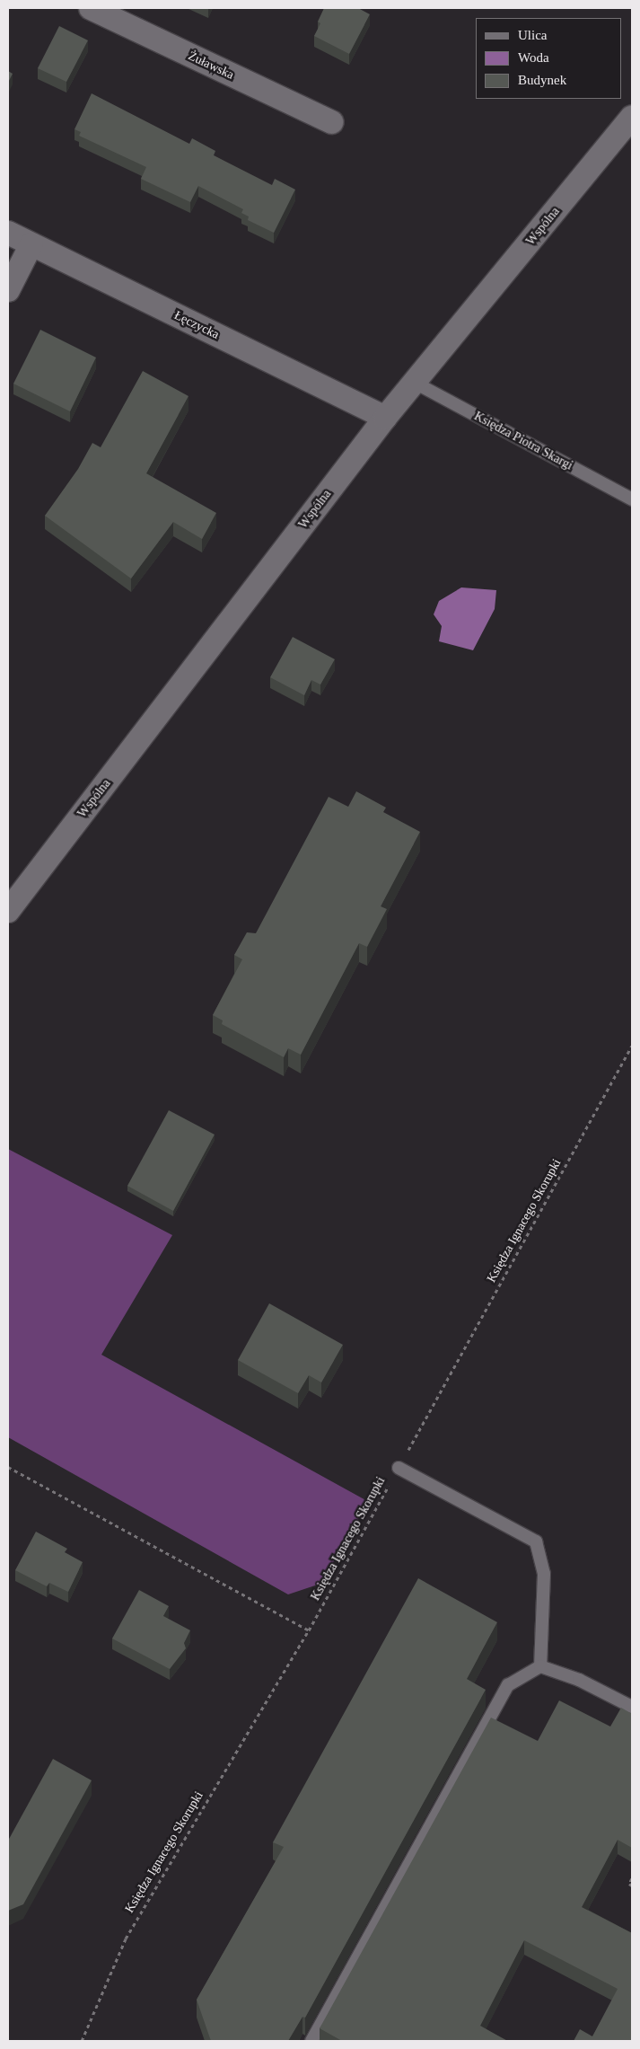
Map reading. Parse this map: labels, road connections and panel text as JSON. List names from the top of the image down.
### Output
{
  "streets": {
    "street": ["Żuławska", "Wspólna", "Łęczycka"],
    "lane": ["Księdza Piotra Skargi"],
    "path": ["Księdza Ignacego Skorupki"]
  },
  "crossings": [
    ["Wspólna", "Łęczycka"],
    ["Wspólna", "Księdza Piotra Skargi"]
  ],
  "legend": ["Ulica", "Woda", "Budynek"]
}
